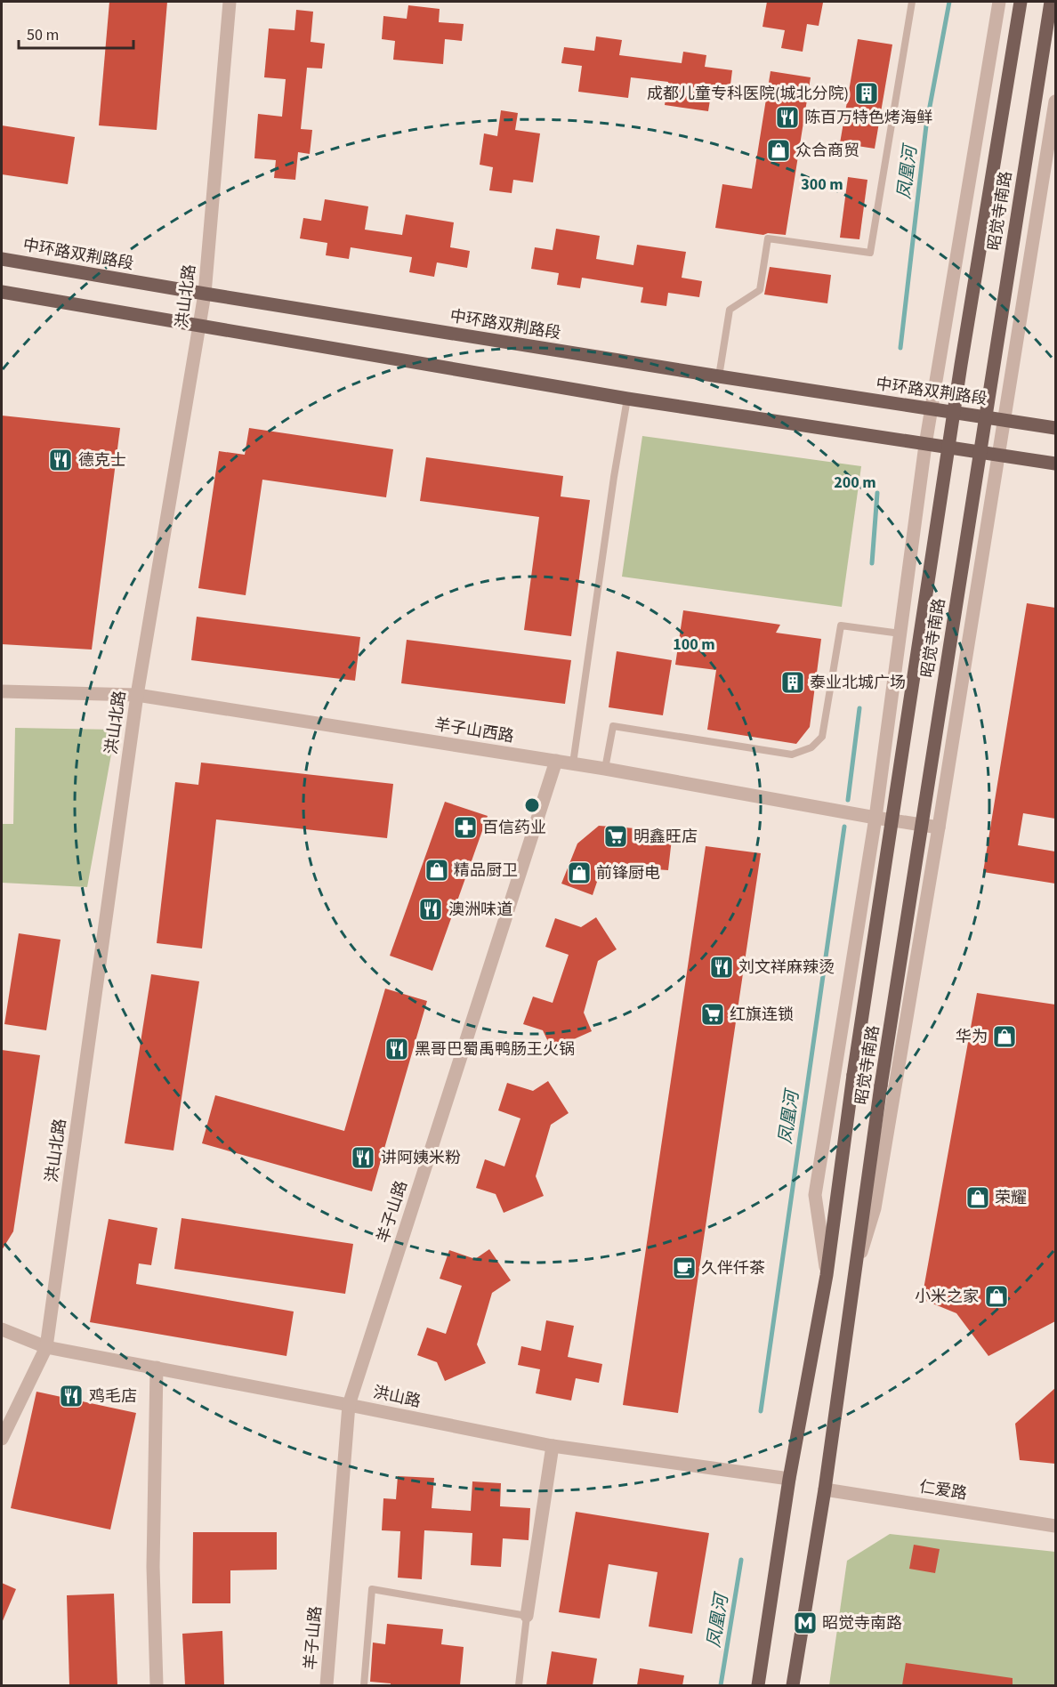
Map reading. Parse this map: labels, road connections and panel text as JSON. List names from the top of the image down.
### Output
{
  "streets": {
    "main road": ["昭觉寺南路", "中环路双荆路段"],
    "street": [
      "洪山北路",
      "羊子山西路",
      "羊子山路",
      "洪山路",
      "仁爱路"
    ]
  },
  "crossings": [
    ["昭觉寺南路", "中环路双荆路段"],
    ["昭觉寺南路", "羊子山西路"],
    ["昭觉寺南路", "洪山路"],
    ["昭觉寺南路", "仁爱路"],
    ["中环路双荆路段", "洪山北路"],
    ["洪山北路", "羊子山西路"],
    ["洪山北路", "洪山路"],
    ["羊子山西路", "羊子山路"],
    ["羊子山路", "洪山路"]
  ],
  "water": ["凤凰河"],
  "places": {
    "building": ["成都儿童专科医院(城北分院)", "泰业北城广场"],
    "restaurant": [
      "陈百万特色烤海鲜",
      "德克士",
      "澳洲味道",
      "刘文祥麻辣烫",
      "黑哥巴蜀禹鸭肠王火锅",
      "讲阿姨米粉",
      "鸡毛店"
    ],
    "shop": [
      "众合商贸",
      "精品厨卫",
      "前锋厨电",
      "华为",
      "荣耀",
      "小米之家"
    ],
    "pharmacy": ["百信药业"],
    "supermarket": ["明鑫旺店", "红旗连锁"],
    "cafe": ["久伴仟茶"],
    "metro station": ["昭觉寺南路"]
  },
  "scale_bar": "50 m",
  "rings": ["300 m", "200 m", "100 m"]
}
